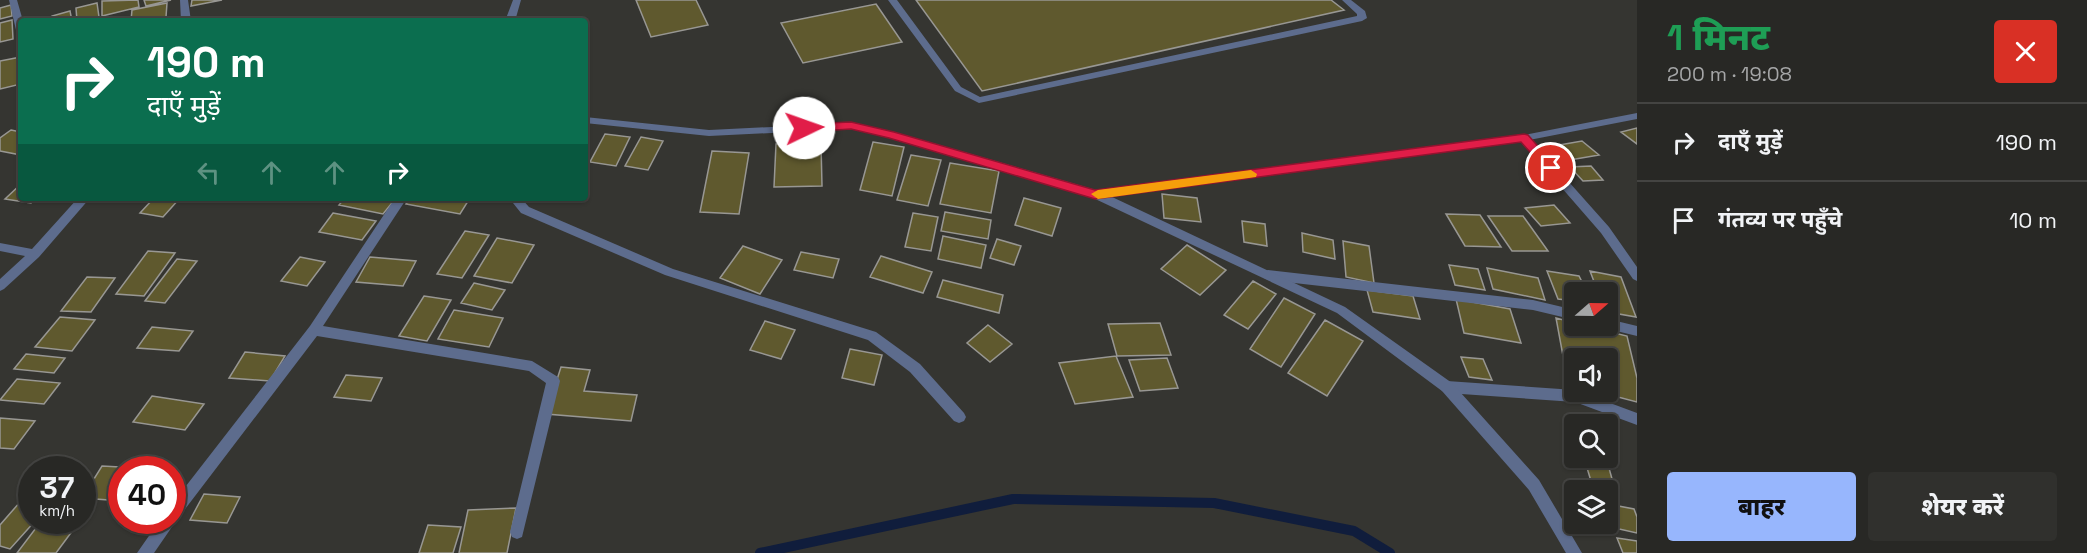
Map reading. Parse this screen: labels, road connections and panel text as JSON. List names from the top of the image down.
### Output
{
  "north": "right",
  "page": {
    "heading": ["1 मिनट", "200 m · 19:08"],
    "turn": ["190 m", "दाएँ मुड़ें"],
    "list": [
      {
        "name": "दाएँ मुड़ें",
        "value": "190 m"
      },
      {
        "name": "गंतव्य पर पहुँचे",
        "value": "10 m"
      }
    ],
    "speed": "37 km/h",
    "limit": "40",
    "buttons": ["बाहर", "शेयर करें"]
  }
}
